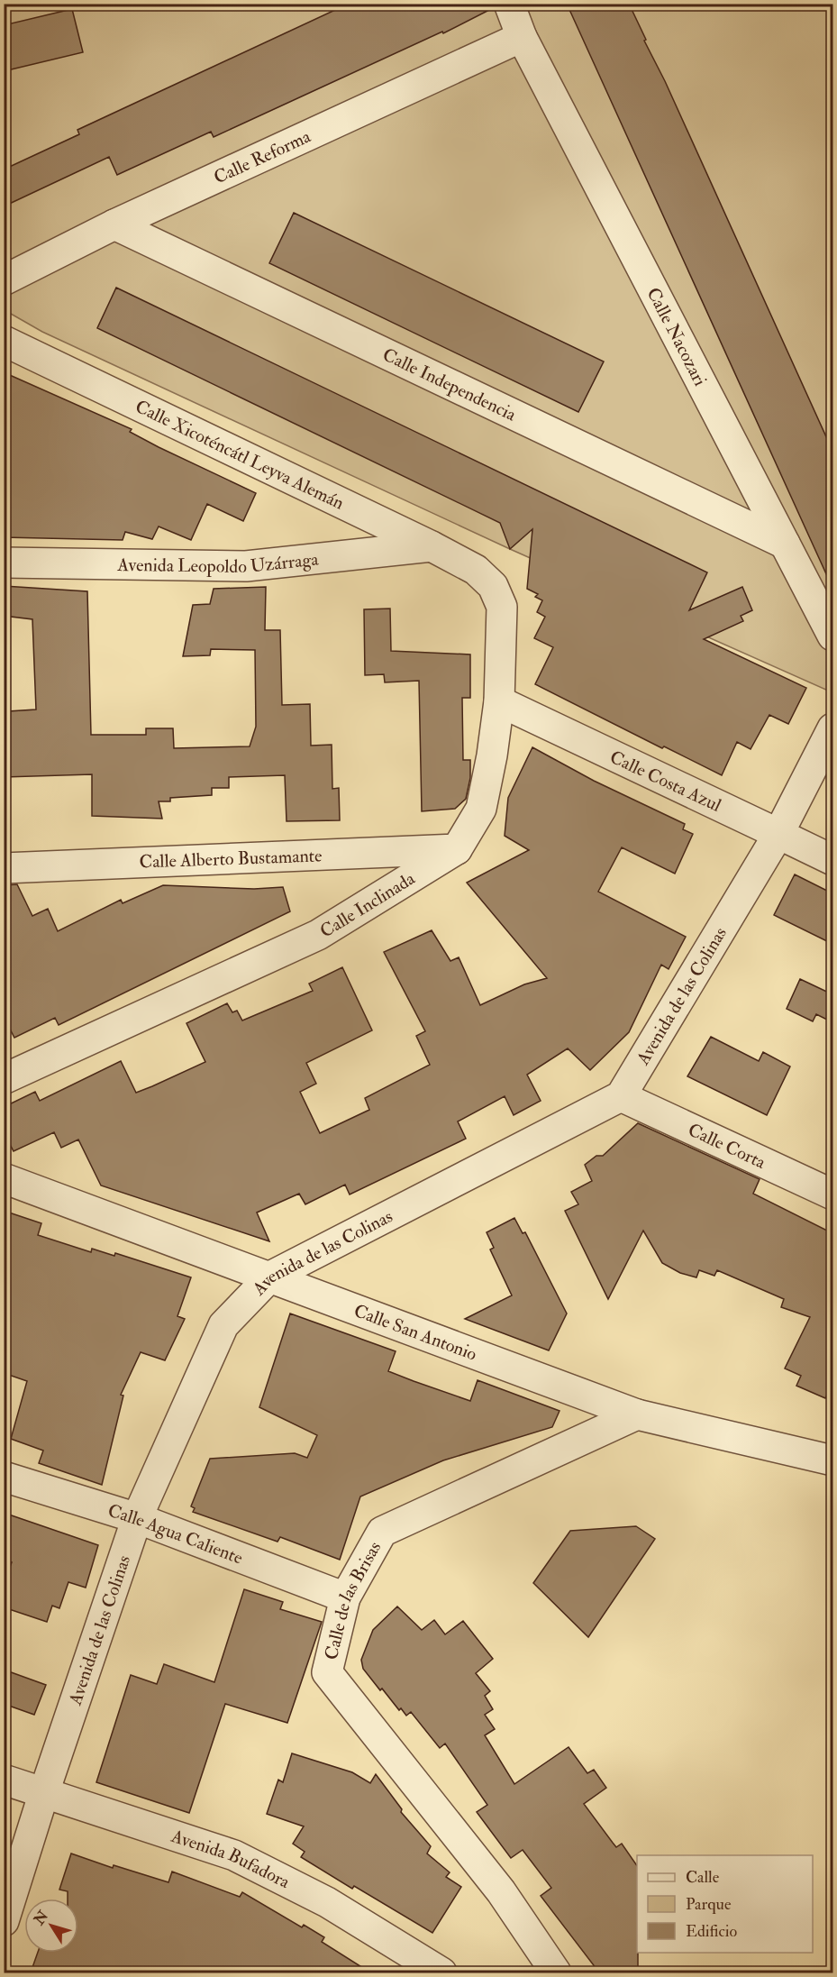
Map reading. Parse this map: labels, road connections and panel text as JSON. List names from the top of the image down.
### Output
{
  "streets": {
    "street": [
      "Calle Reforma",
      "Calle Nacozari",
      "Calle Independencia",
      "Calle Xicoténcátl Leyva Alemán",
      "Avenida Leopoldo Uzárraga",
      "Calle Costa Azul",
      "Calle Alberto Bustamante",
      "Calle Inclinada",
      "Avenida de las Colinas",
      "Calle Corta",
      "Calle San Antonio",
      "Calle Agua Caliente",
      "Calle de las Brisas",
      "Avenida Bufadora"
    ]
  },
  "crossings": [
    ["Calle Reforma", "Calle Nacozari"],
    ["Calle Reforma", "Calle Independencia"],
    ["Calle Nacozari", "Calle Independencia"],
    ["Calle Xicoténcátl Leyva Alemán", "Avenida Leopoldo Uzárraga"],
    ["Calle Xicoténcátl Leyva Alemán", "Calle Inclinada"],
    ["Calle Costa Azul", "Calle Inclinada"],
    ["Calle Costa Azul", "Avenida de las Colinas"],
    ["Calle Alberto Bustamante", "Calle Inclinada"],
    ["Avenida de las Colinas", "Calle Corta"],
    ["Avenida de las Colinas", "Calle San Antonio"],
    ["Avenida de las Colinas", "Calle Agua Caliente"],
    ["Avenida de las Colinas", "Avenida Bufadora"],
    ["Calle San Antonio", "Calle de las Brisas"],
    ["Calle Agua Caliente", "Calle de las Brisas"]
  ],
  "legend": ["Calle", "Parque", "Edificio"],
  "north": "top left"
}
